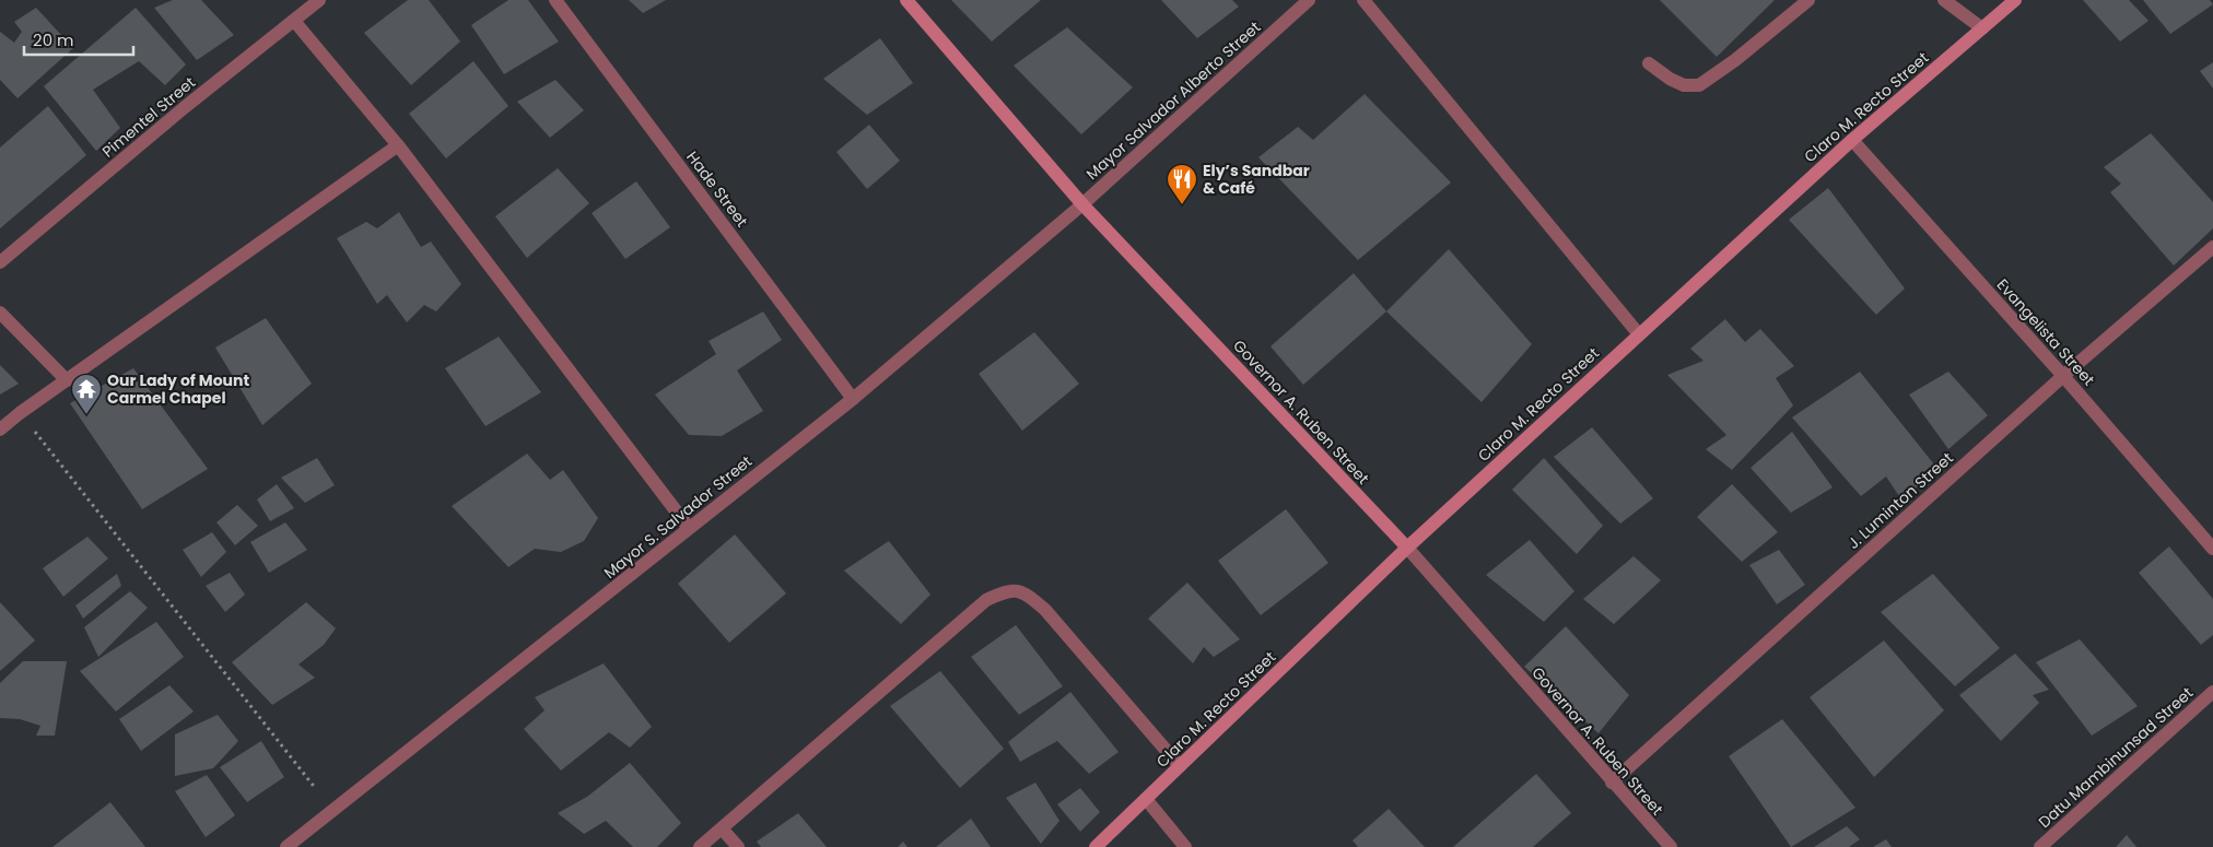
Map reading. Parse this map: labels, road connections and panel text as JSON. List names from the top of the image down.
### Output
{
  "streets": {
    "main road": ["Claro M. Recto Street", "Governor A. Ruben Street"],
    "street": [
      "Mayor Salvador Alberto Street",
      "Pimentel Street",
      "Hade Street",
      "Evangelista Street",
      "J. Luminton Street",
      "Mayor S. Salvador Street",
      "Datu Mambinunsad Street"
    ]
  },
  "crossings": [
    ["Mayor Salvador Alberto Street", "Governor A. Ruben Street"],
    ["Mayor Salvador Alberto Street", "Mayor S. Salvador Street"],
    ["Claro M. Recto Street", "Evangelista Street"],
    ["Claro M. Recto Street", "Governor A. Ruben Street"],
    ["Hade Street", "Mayor S. Salvador Street"],
    ["Evangelista Street", "J. Luminton Street"],
    ["Governor A. Ruben Street", "J. Luminton Street"],
    ["Governor A. Ruben Street", "Mayor S. Salvador Street"]
  ],
  "places": {
    "restaurant": ["Ely’s Sandbar & Café"],
    "temple": ["Our Lady of Mount Carmel Chapel"]
  },
  "scale_bar": "20 m"
}
